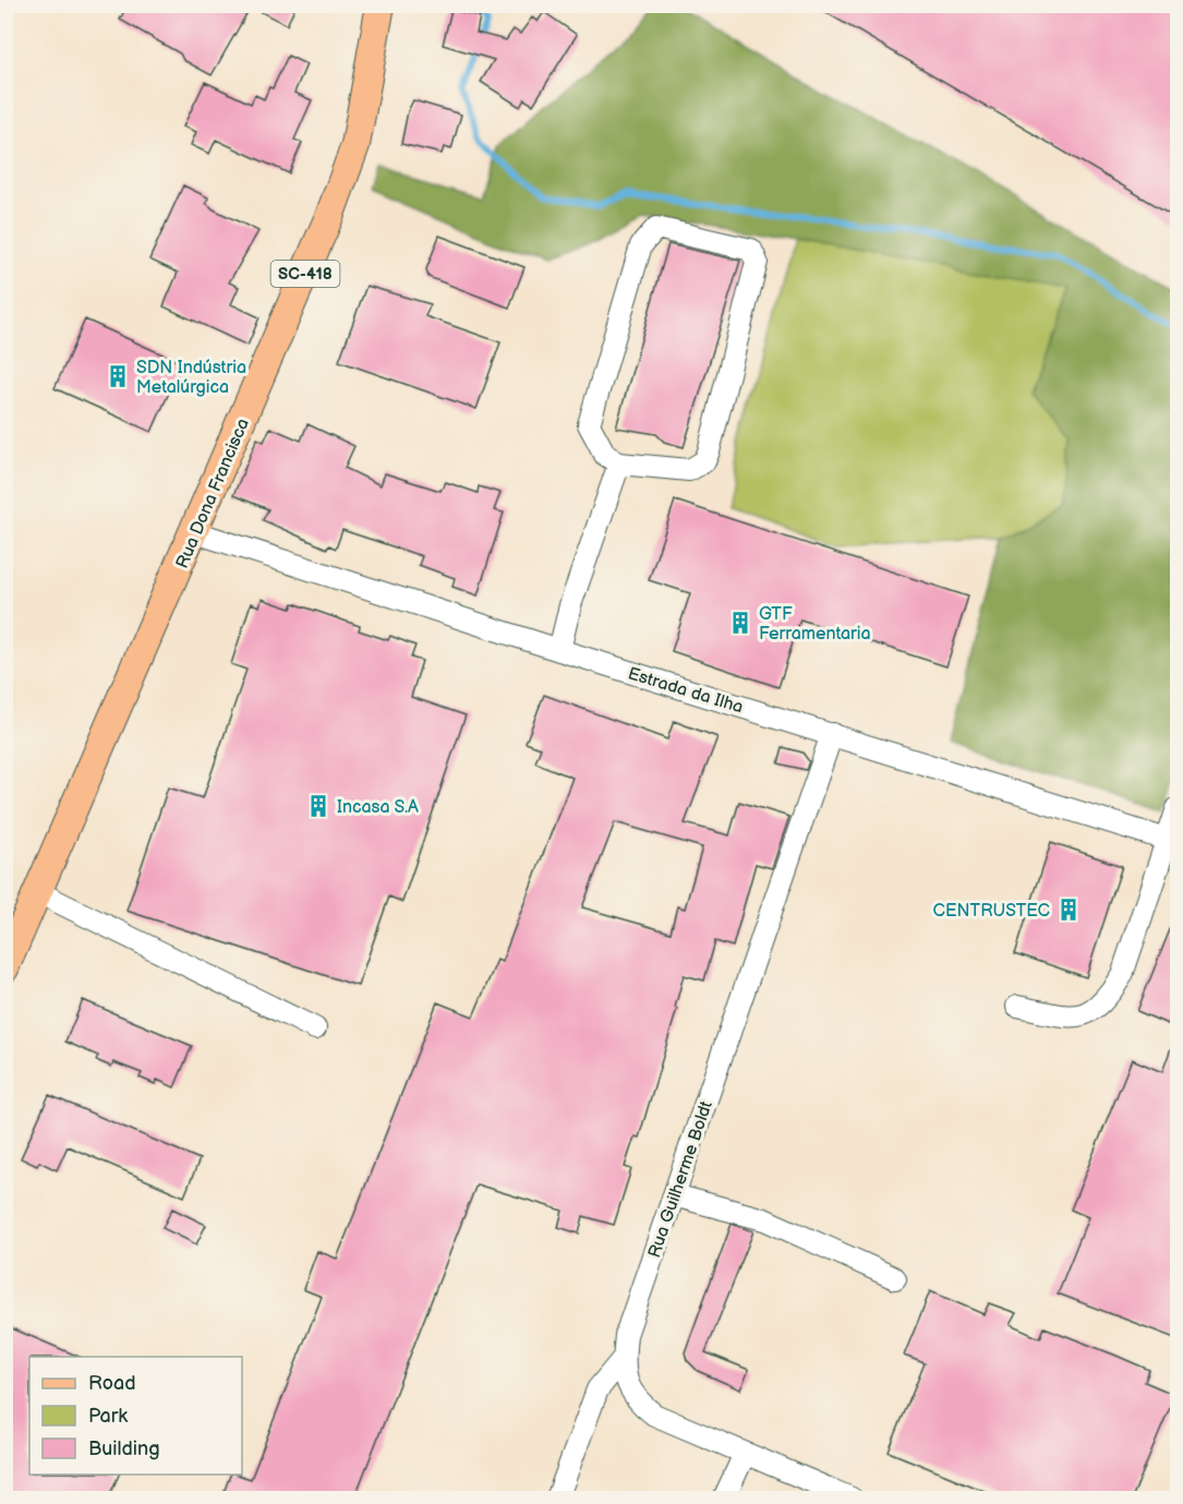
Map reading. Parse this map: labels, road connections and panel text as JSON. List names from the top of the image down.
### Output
{
  "streets": {
    "main road": ["SC-418", "Rua Dona Francisca"],
    "street": ["Estrada da Ilha", "Rua Guilherme Boldt"]
  },
  "crossings": [
    ["Rua Dona Francisca", "Estrada da Ilha"],
    ["Estrada da Ilha", "Rua Guilherme Boldt"]
  ],
  "places": {
    "building": [
      "SDN Indústria Metalúrgica",
      "GTF Ferramentaria",
      "Incasa S.A",
      "CENTRUSTEC"
    ]
  },
  "legend": ["Road", "Park", "Building"]
}
